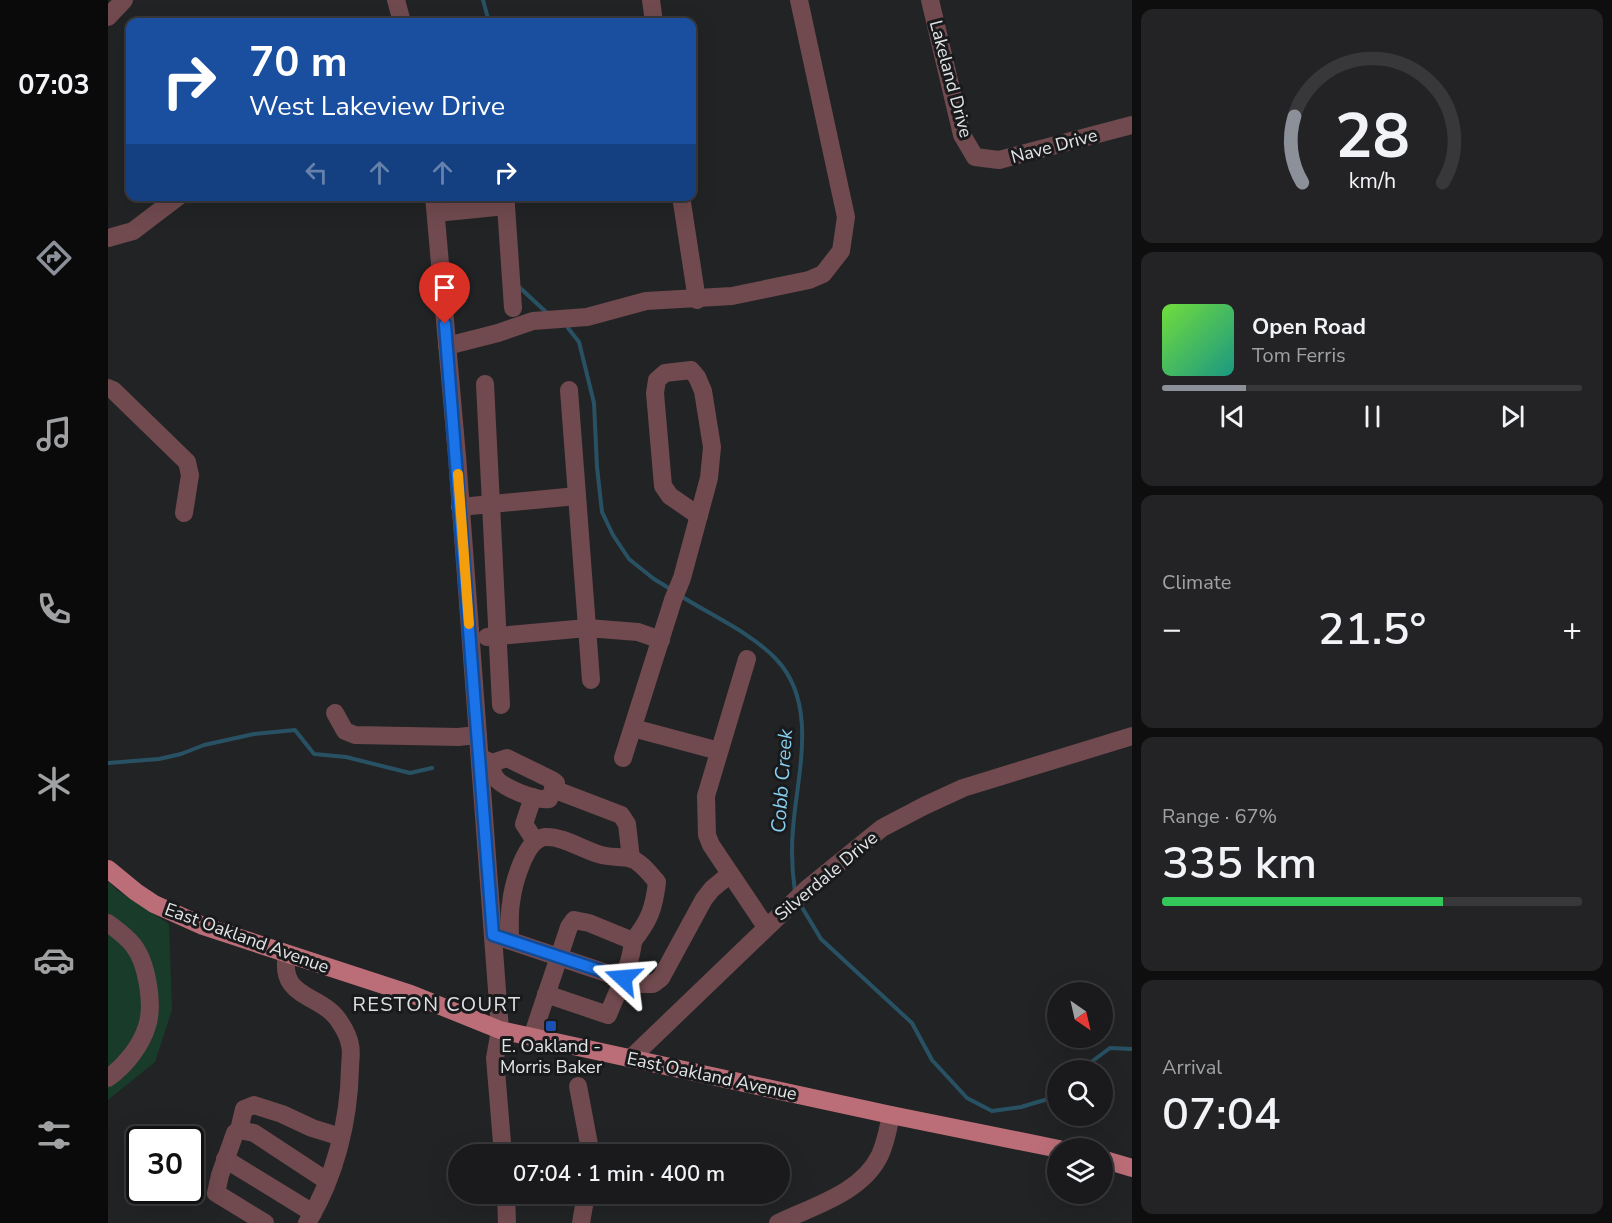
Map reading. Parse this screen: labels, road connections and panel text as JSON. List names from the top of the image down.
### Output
{
  "streets": {
    "main road": ["East Oakland Avenue"],
    "street": ["Lakeland Drive", "Nave Drive", "Silverdale Drive"]
  },
  "crossings": [
    ["Lakeland Drive", "Nave Drive"],
    ["Silverdale Drive", "East Oakland Avenue"]
  ],
  "districts": ["RESTON COURT"],
  "water": ["Cobb Creek"],
  "places": {
    "transit": ["E. Oakland - Morris Baker"]
  },
  "north": "bottom right",
  "page": {
    "tabs": "07:03",
    "turn": ["70 m", "West Lakeview Drive"],
    "song": ["Open Road", "Tom Ferris"],
    "tile": [
      "Climate",
      ["Range · 67%", "335 km"],
      ["Arrival", "07:04"]
    ],
    "heat": ["−", "21.5°", "+"],
    "limit": "30",
    "trip": "07:04 · 1 min · 400 m",
    "gauge": ["28", "km/h"]
  }
}
